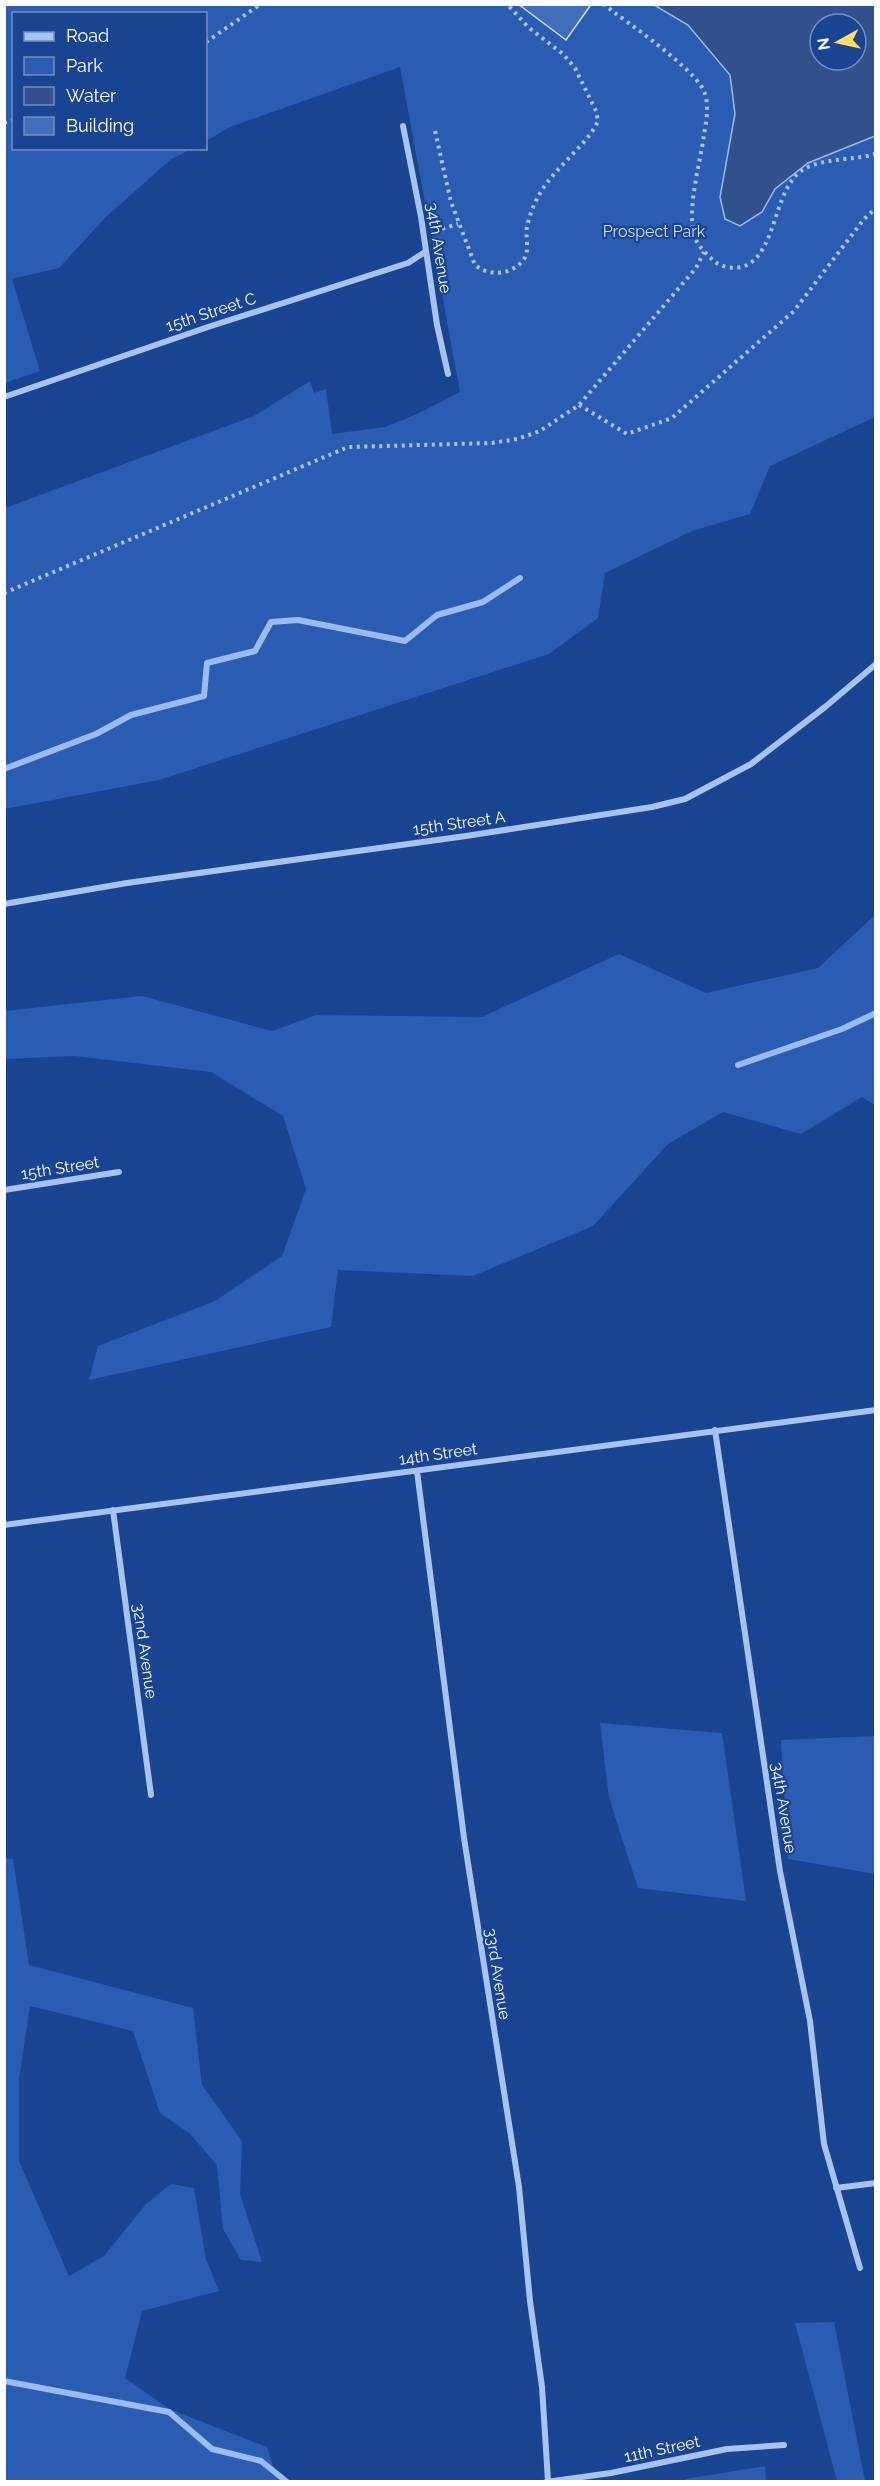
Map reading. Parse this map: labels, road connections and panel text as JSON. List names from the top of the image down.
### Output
{
  "streets": {
    "street": [
      "34th Avenue",
      "15th Street C",
      "15th Street A",
      "15th Street",
      "14th Street",
      "32nd Avenue",
      "33rd Avenue",
      "11th Street"
    ]
  },
  "crossings": [
    ["34th Avenue", "15th Street C"],
    ["34th Avenue", "14th Street"],
    ["14th Street", "32nd Avenue"],
    ["14th Street", "33rd Avenue"],
    ["33rd Avenue", "11th Street"]
  ],
  "parks": ["Prospect Park"],
  "legend": [
    "Road",
    "Park",
    "Water",
    "Building"
  ],
  "north": "left"
}
